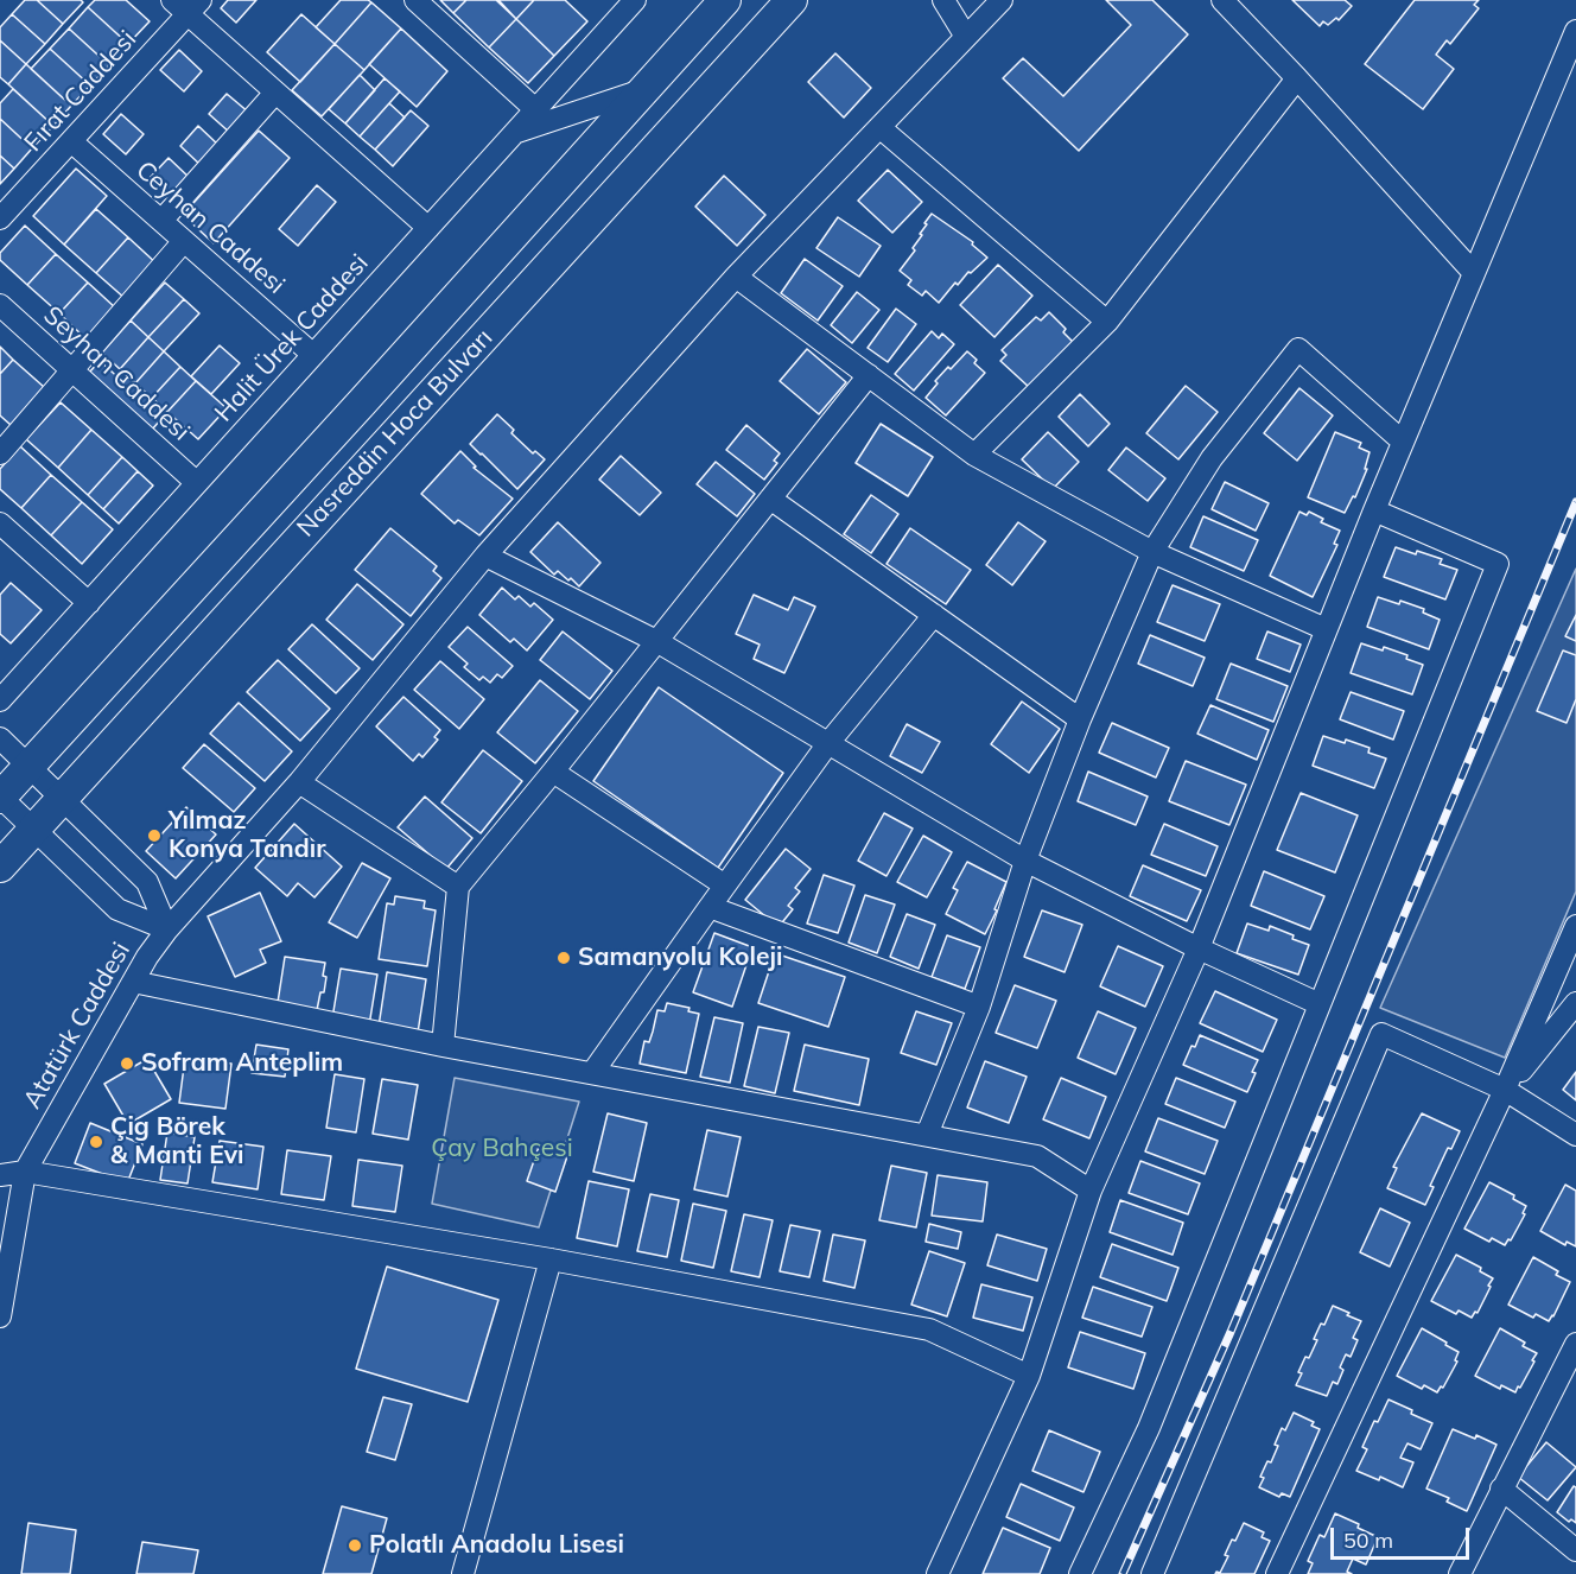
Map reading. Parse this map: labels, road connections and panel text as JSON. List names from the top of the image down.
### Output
{
  "streets": {
    "highway": ["Nasreddin Hoca Bulvarı"],
    "street": [
      "Fırat Caddesi",
      "Ceyhan Caddesi",
      "Halit Ürek Caddesi",
      "Seyhan Caddesi",
      "Atatürk Caddesi"
    ]
  },
  "crossings": [
    ["Fırat Caddesi", "Ceyhan Caddesi"],
    ["Ceyhan Caddesi", "Halit Ürek Caddesi"],
    ["Halit Ürek Caddesi", "Seyhan Caddesi"]
  ],
  "parks": ["Çay Bahçesi"],
  "places": [
    "Yılmaz Konya Tandır",
    "Samanyolu Koleji",
    "Sofram Anteplim",
    "Çig Börek & Manti Evi",
    "Polatlı Anadolu Lisesi"
  ],
  "scale_bar": "50 m"
}
